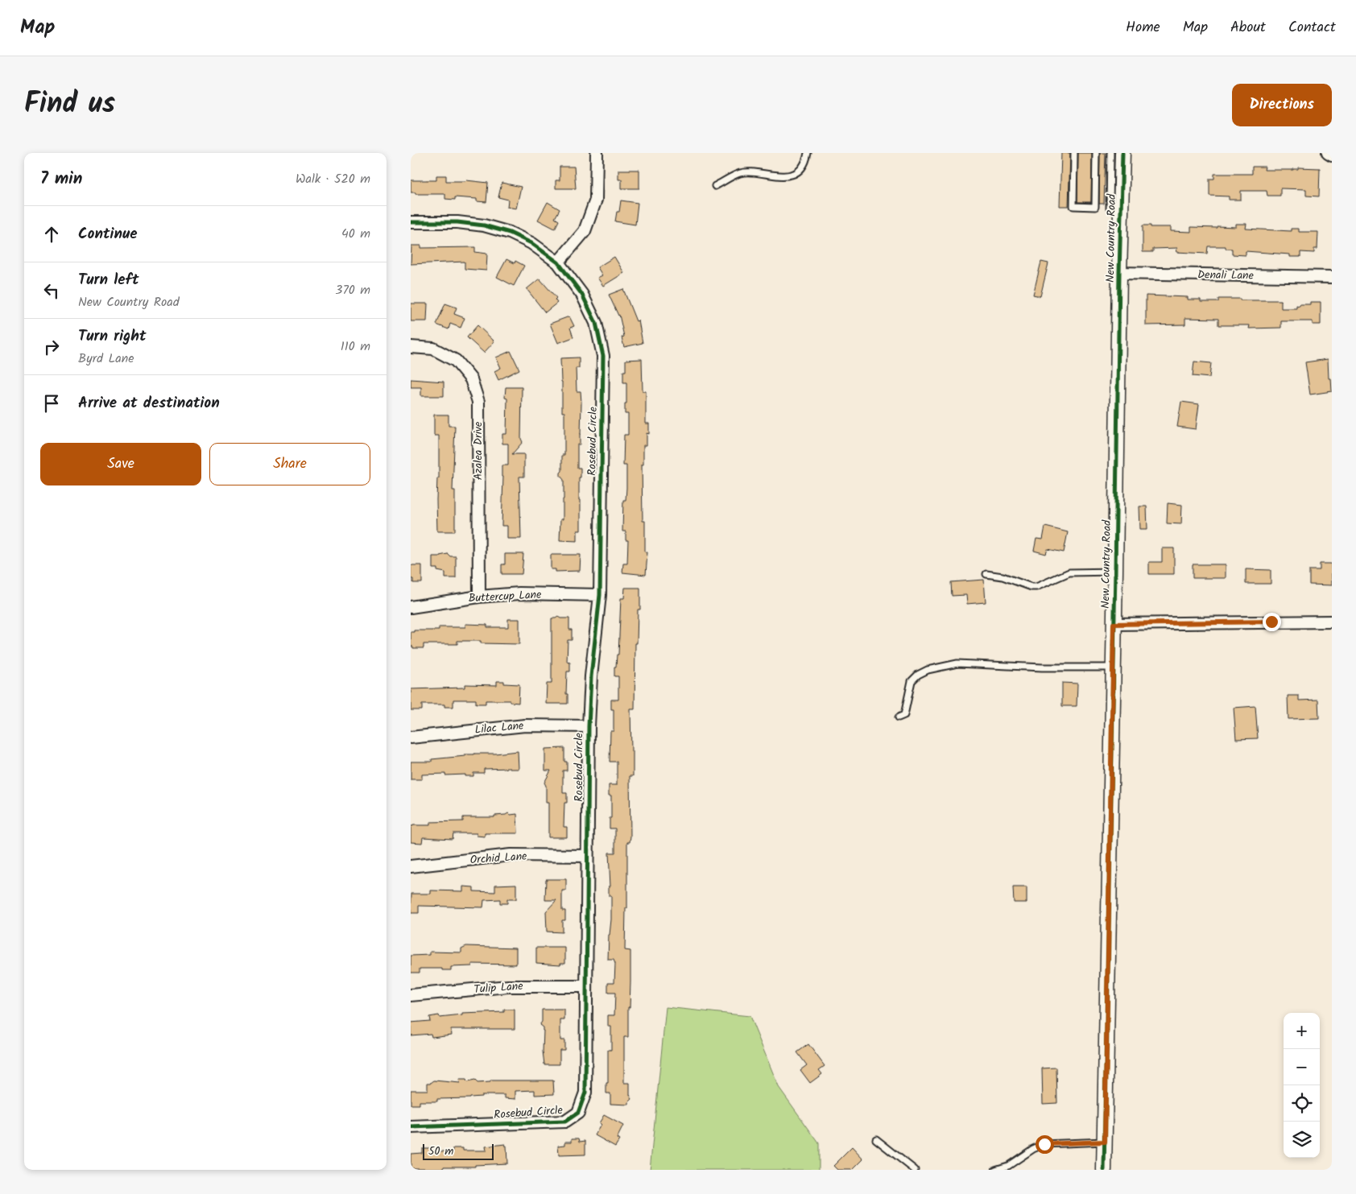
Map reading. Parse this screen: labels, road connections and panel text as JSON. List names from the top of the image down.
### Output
{
  "streets": {
    "street": [
      "New Country Road",
      "Denali Lane",
      "Rosebud Circle",
      "Azalea Drive",
      "Buttercup Lane",
      "Lilac Lane",
      "Orchid Lane",
      "Tulip Lane"
    ]
  },
  "crossings": [
    ["New Country Road", "Denali Lane"],
    ["Rosebud Circle", "Buttercup Lane"],
    ["Rosebud Circle", "Lilac Lane"],
    ["Rosebud Circle", "Orchid Lane"],
    ["Rosebud Circle", "Tulip Lane"],
    ["Azalea Drive", "Buttercup Lane"]
  ],
  "scale_bar": "50 m",
  "page": {
    "header": "Map",
    "nav": [
      "Home",
      "Map",
      "About",
      "Contact"
    ],
    "title": "Find us",
    "buttons": [
      "Directions",
      ["Save", "Share"]
    ],
    "heading": ["7 min", "Walk · 520 m"],
    "list": [
      ["Continue", "40 m"],
      ["Turn left", "New Country Road", "370 m"],
      ["Turn right", "Byrd Lane", "110 m"],
      "Arrive at destination"
    ],
    "map_buttons": ["+", "−"],
    "scale": "50 m"
  }
}
